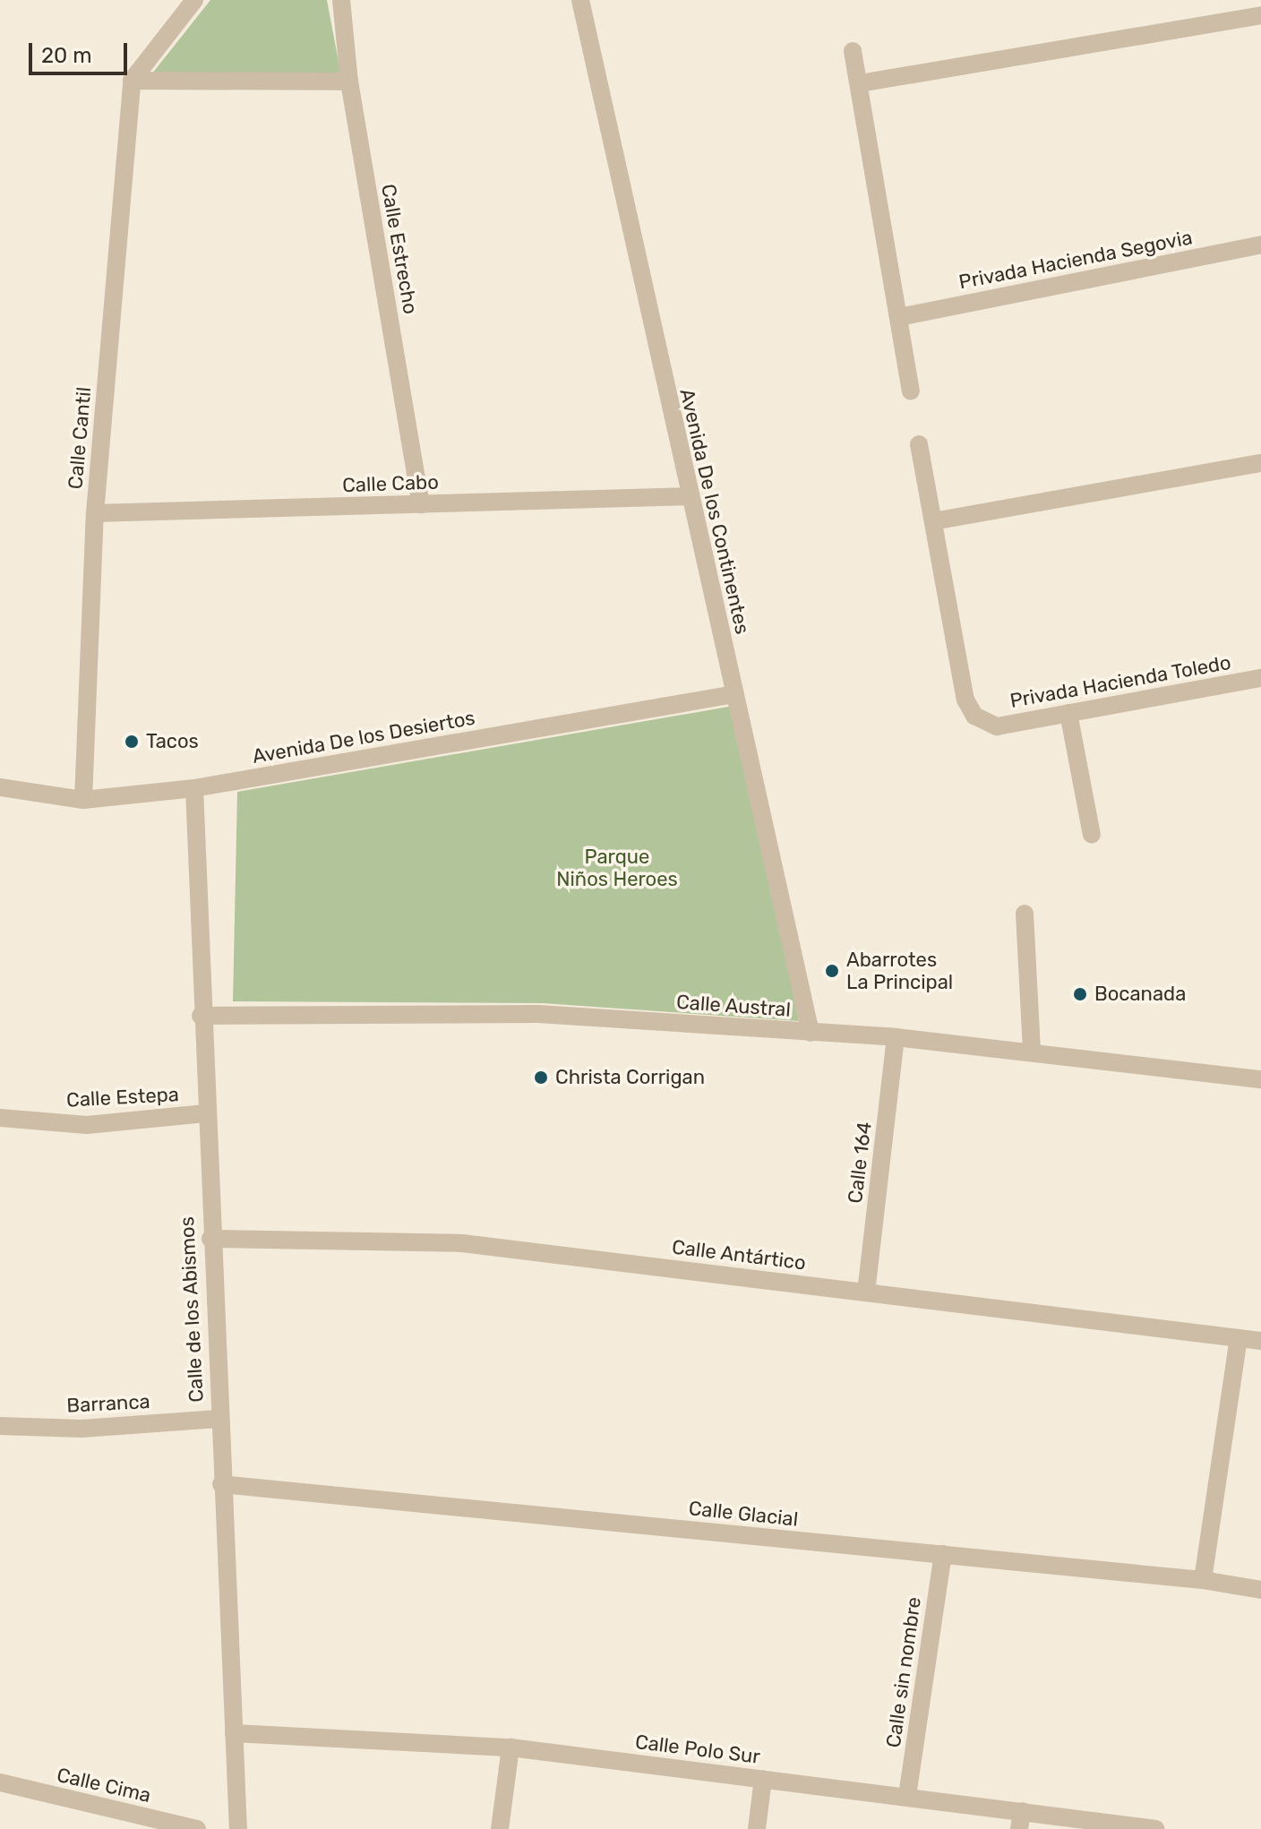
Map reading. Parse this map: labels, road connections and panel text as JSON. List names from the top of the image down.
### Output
{
  "streets": {
    "street": [
      "Calle Estrecho",
      "Privada Hacienda Segovia",
      "Calle Cantil",
      "Calle Cabo",
      "Avenida De los Continentes",
      "Privada Hacienda Toledo",
      "Avenida De los Desiertos",
      "Calle Austral",
      "Calle Estepa",
      "Calle 164",
      "Calle Antártico",
      "Calle de los Abismos",
      "Barranca",
      "Calle Glacial",
      "Calle sin nombre",
      "Calle Polo Sur",
      "Calle Cima"
    ]
  },
  "crossings": [
    ["Calle Estrecho", "Calle Cabo"],
    ["Calle Cantil", "Calle Cabo"],
    ["Calle Cantil", "Avenida De los Desiertos"],
    ["Calle Cabo", "Avenida De los Continentes"],
    ["Avenida De los Continentes", "Avenida De los Desiertos"],
    ["Avenida De los Continentes", "Calle Austral"],
    ["Avenida De los Desiertos", "Calle de los Abismos"],
    ["Calle Austral", "Calle 164"],
    ["Calle Austral", "Calle de los Abismos"],
    ["Calle Estepa", "Calle de los Abismos"],
    ["Calle 164", "Calle Antártico"],
    ["Calle Antártico", "Calle de los Abismos"],
    ["Calle de los Abismos", "Barranca"],
    ["Calle de los Abismos", "Calle Glacial"],
    ["Calle de los Abismos", "Calle Polo Sur"],
    ["Calle Glacial", "Calle sin nombre"],
    ["Calle sin nombre", "Calle Polo Sur"]
  ],
  "parks": ["Parque Niños Heroes"],
  "places": [
    "Tacos",
    "Abarrotes La Principal",
    "Bocanada",
    "Christa Corrigan"
  ],
  "scale_bar": "20 m"
}
